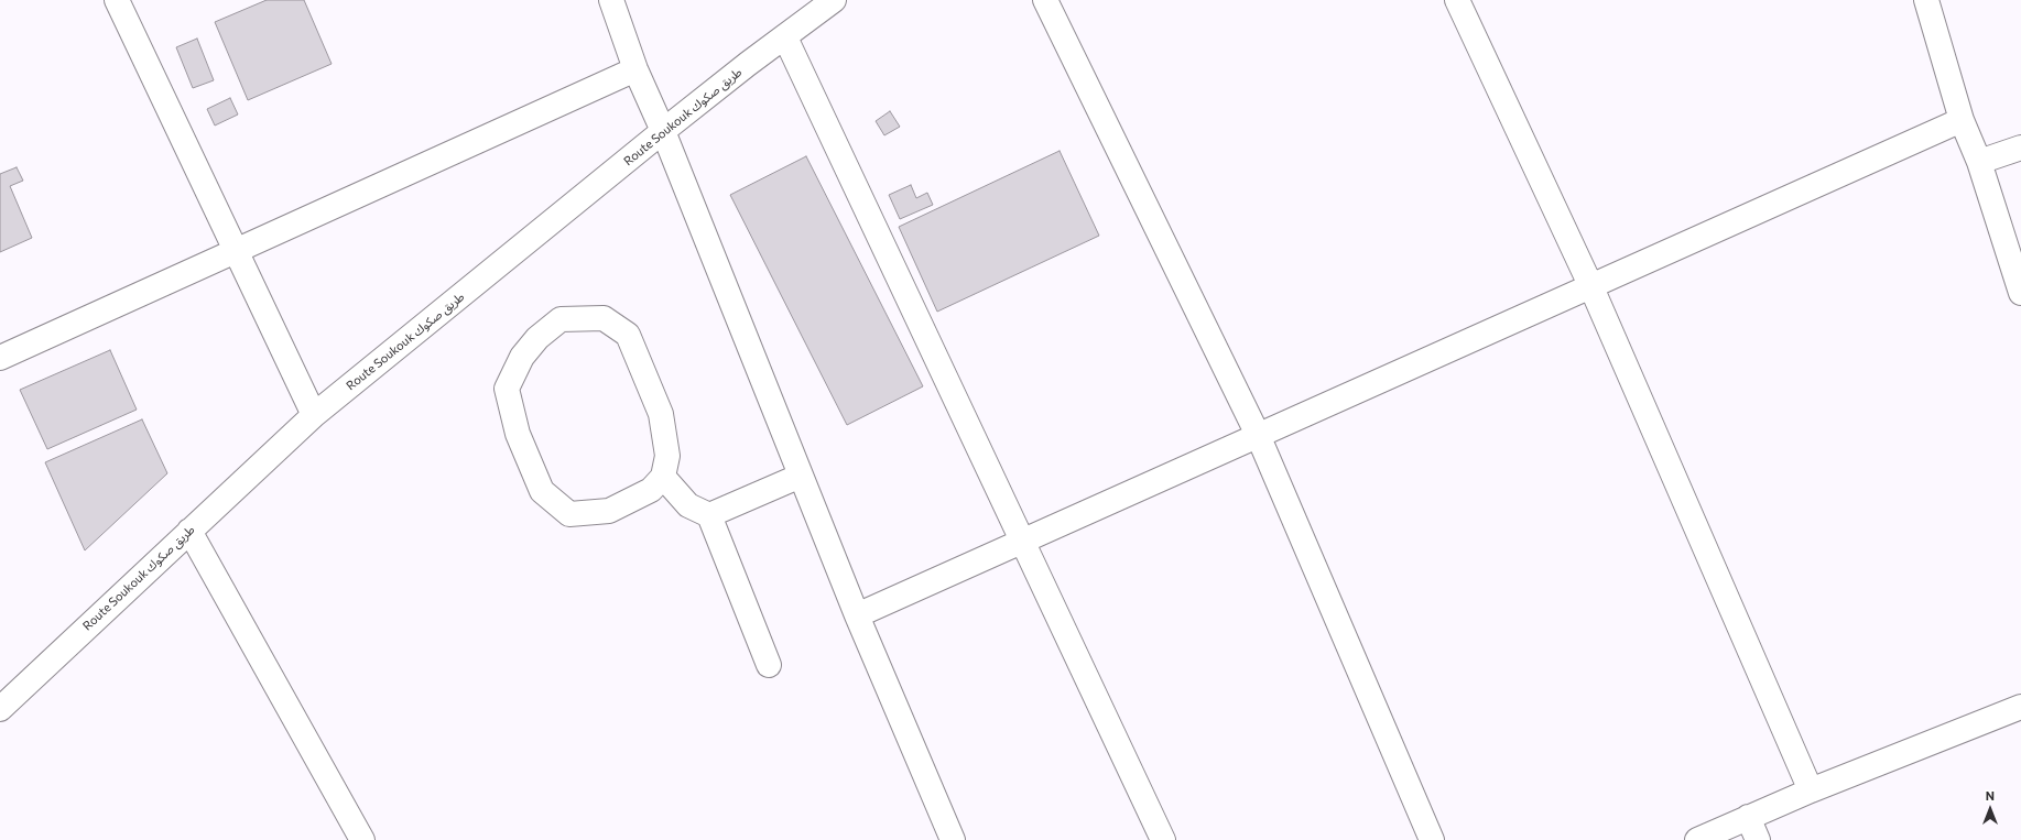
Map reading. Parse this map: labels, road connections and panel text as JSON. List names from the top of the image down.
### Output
{
  "streets": {
    "street": ["Route Soukouk طريق صكوك"]
  },
  "north": "top"
}
